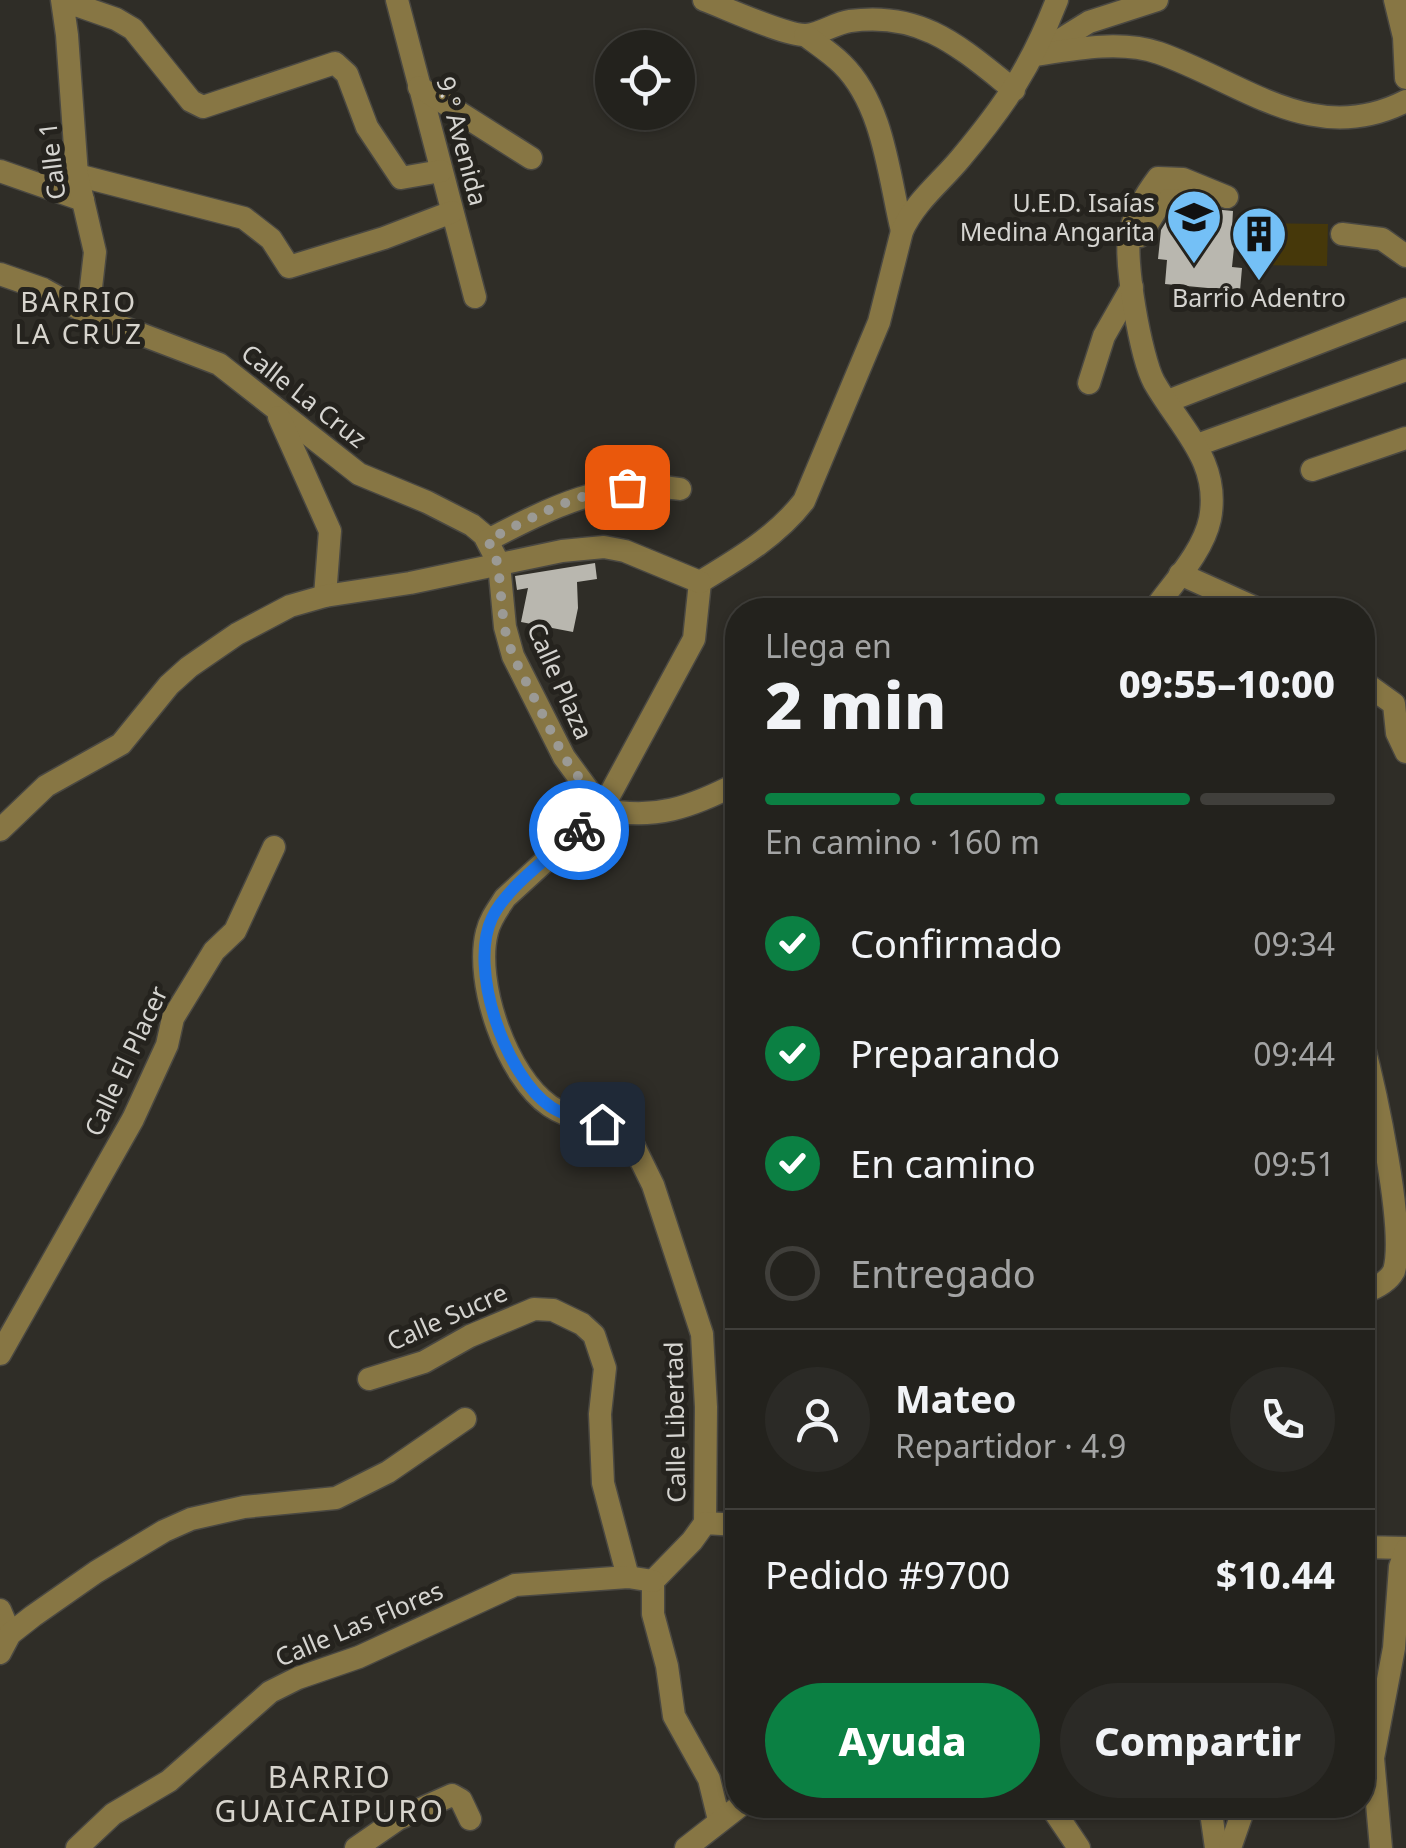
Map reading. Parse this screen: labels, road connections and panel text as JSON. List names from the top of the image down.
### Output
{
  "streets": {
    "street": [
      "9.° Avenida",
      "Calle 1",
      "Calle La Cruz",
      "Calle Plaza",
      "Calle El Placer",
      "Calle Sucre",
      "Calle Libertad",
      "Calle Las Flores"
    ]
  },
  "crossings": [
    ["Calle 1", "Calle La Cruz"],
    ["Calle Plaza", "Calle Libertad"],
    ["Calle Sucre", "Calle Las Flores"]
  ],
  "districts": ["BARRIO LA CRUZ", "BARRIO GUAICAIPURO"],
  "places": {
    "school or university": ["U.E.D. Isaías Medina Angarita"],
    "building": ["Barrio Adentro"]
  },
  "page": {
    "heading": ["2 min", "Llega en", "09:55–10:00"],
    "panel": [
      "Mateo",
      "Repartidor · 4.9",
      "Pedido #9700",
      "$10.44"
    ],
    "bar": "En camino · 160 m",
    "list": [
      ["Confirmado", "09:34"],
      ["Preparando", "09:44"],
      ["En camino", "09:51"],
      "Entregado"
    ],
    "buttons": ["Ayuda", "Compartir"]
  }
}
